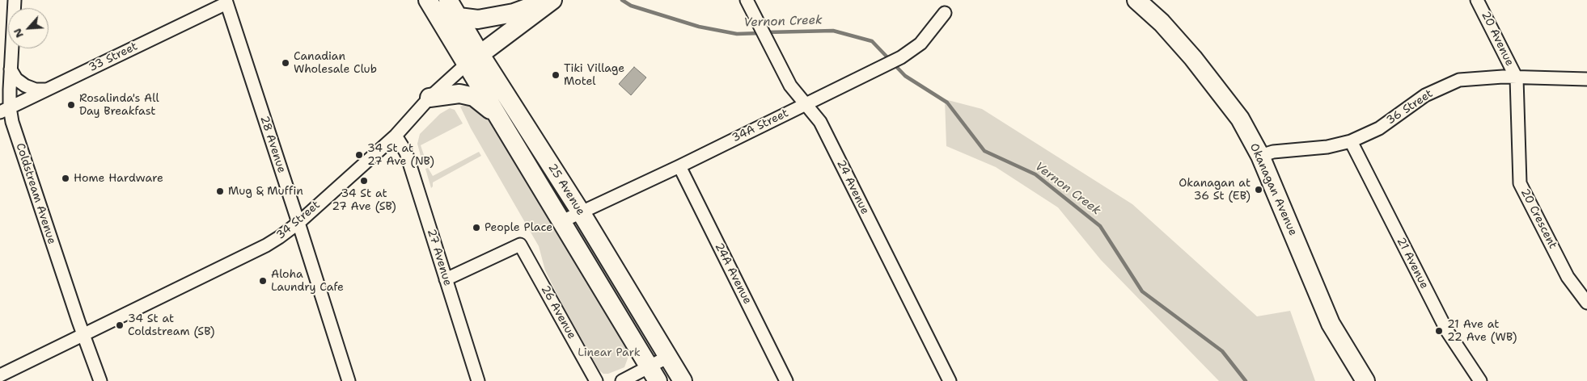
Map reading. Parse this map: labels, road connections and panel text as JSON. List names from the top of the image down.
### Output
{
  "streets": {
    "main road": ["25 Avenue", "Okanagan Avenue", "34 Street"],
    "street": [
      "20 Avenue",
      "33 Street",
      "36 Street",
      "34A Street",
      "28 Avenue",
      "24 Avenue",
      "Coldstream Avenue",
      "20 Crescent",
      "27 Avenue",
      "21 Avenue",
      "24A Avenue",
      "26 Avenue"
    ]
  },
  "crossings": [
    ["20 Avenue", "36 Street"],
    ["20 Avenue", "20 Crescent"],
    ["33 Street", "28 Avenue"],
    ["33 Street", "Coldstream Avenue"],
    ["36 Street", "Okanagan Avenue"],
    ["36 Street", "20 Crescent"],
    ["36 Street", "21 Avenue"],
    ["34A Street", "24 Avenue"],
    ["34A Street", "25 Avenue"],
    ["34A Street", "24A Avenue"],
    ["28 Avenue", "34 Street"],
    ["25 Avenue", "34 Street"],
    ["Coldstream Avenue", "34 Street"],
    ["34 Street", "27 Avenue"],
    ["27 Avenue", "26 Avenue"]
  ],
  "water": ["Vernon Creek"],
  "parks": ["Linear Park"],
  "places": [
    "Canadian Wholesale Club",
    "Tiki Village Motel",
    "Rosalinda's All Day Breakfast",
    "34 St at 27 Ave (NB)",
    "Home Hardware",
    "34 St at 27 Ave (SB)",
    "Okanagan at 36 St (EB)",
    "Mug & Muffin",
    "People Place",
    "Aloha Laundry Cafe",
    "34 St at Coldstream (SB)",
    "21 Ave at 22 Ave (WB)"
  ],
  "north": "bottom left"
}
